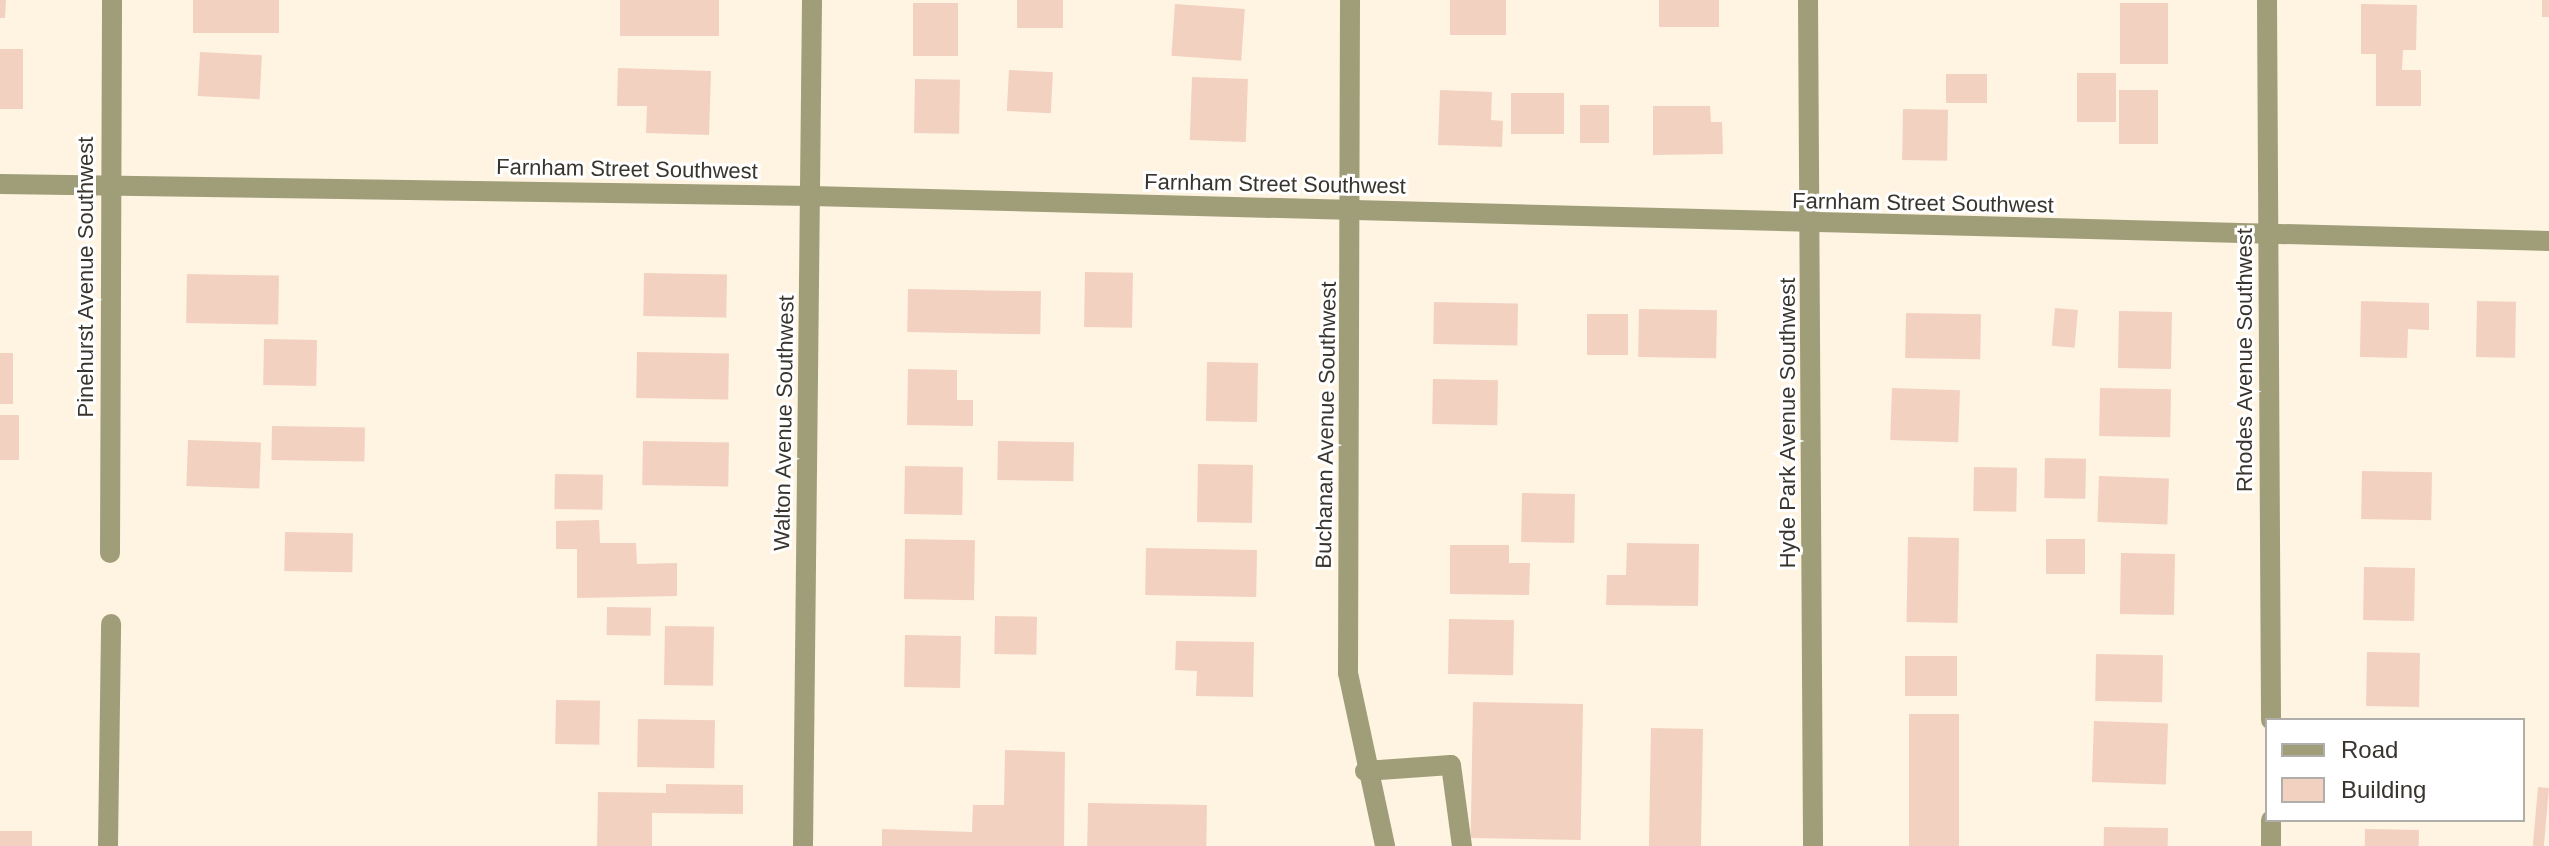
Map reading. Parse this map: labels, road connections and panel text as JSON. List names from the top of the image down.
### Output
{
  "streets": {
    "street": [
      "Farnham Street Southwest",
      "Pinehurst Avenue Southwest",
      "Rhodes Avenue Southwest",
      "Walton Avenue Southwest",
      "Hyde Park Avenue Southwest",
      "Buchanan Avenue Southwest"
    ]
  },
  "crossings": [
    ["Farnham Street Southwest", "Pinehurst Avenue Southwest"],
    ["Farnham Street Southwest", "Rhodes Avenue Southwest"],
    ["Farnham Street Southwest", "Walton Avenue Southwest"],
    ["Farnham Street Southwest", "Hyde Park Avenue Southwest"],
    ["Farnham Street Southwest", "Buchanan Avenue Southwest"]
  ],
  "legend": ["Road", "Building"]
}
